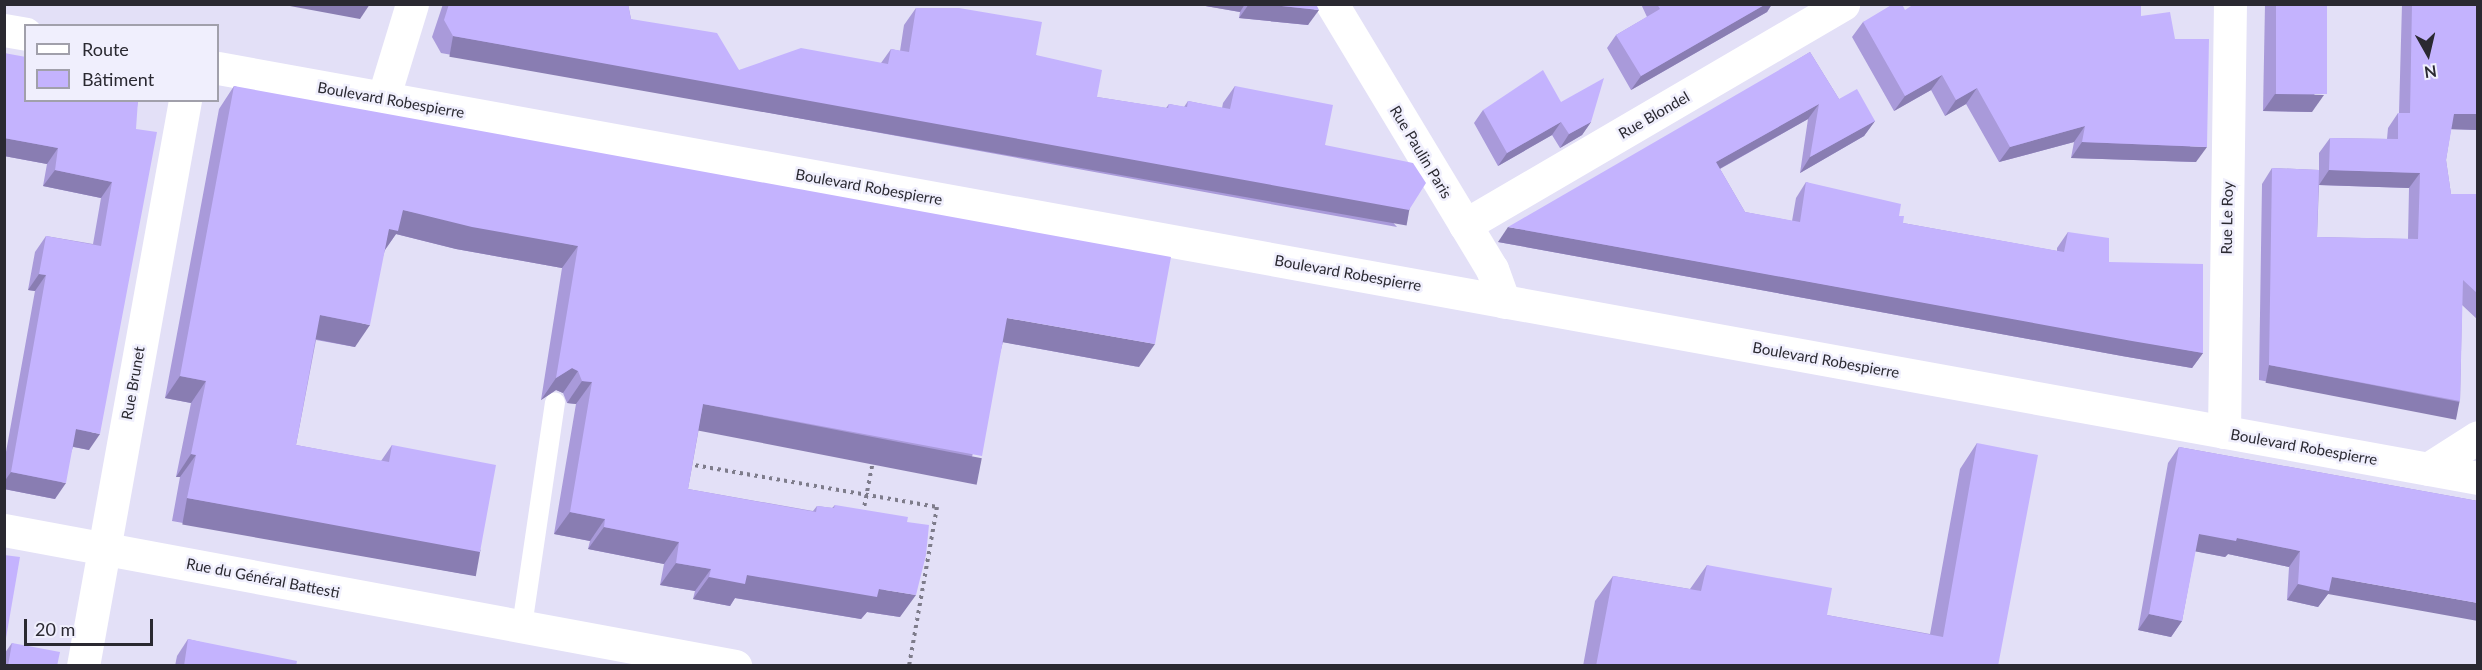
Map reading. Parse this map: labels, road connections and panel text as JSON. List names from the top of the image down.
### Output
{
  "streets": {
    "street": [
      "Boulevard Robespierre",
      "Rue Blondel",
      "Rue Paulin Paris",
      "Rue Le Roy",
      "Rue Brunet",
      "Rue du Général Battesti"
    ]
  },
  "crossings": [
    ["Boulevard Robespierre", "Rue Paulin Paris"],
    ["Boulevard Robespierre", "Rue Le Roy"],
    ["Rue Blondel", "Rue Paulin Paris"],
    ["Rue Brunet", "Rue du Général Battesti"]
  ],
  "legend": ["Route", "Bâtiment"],
  "scale_bar": "20 m",
  "north": "bottom"
}
